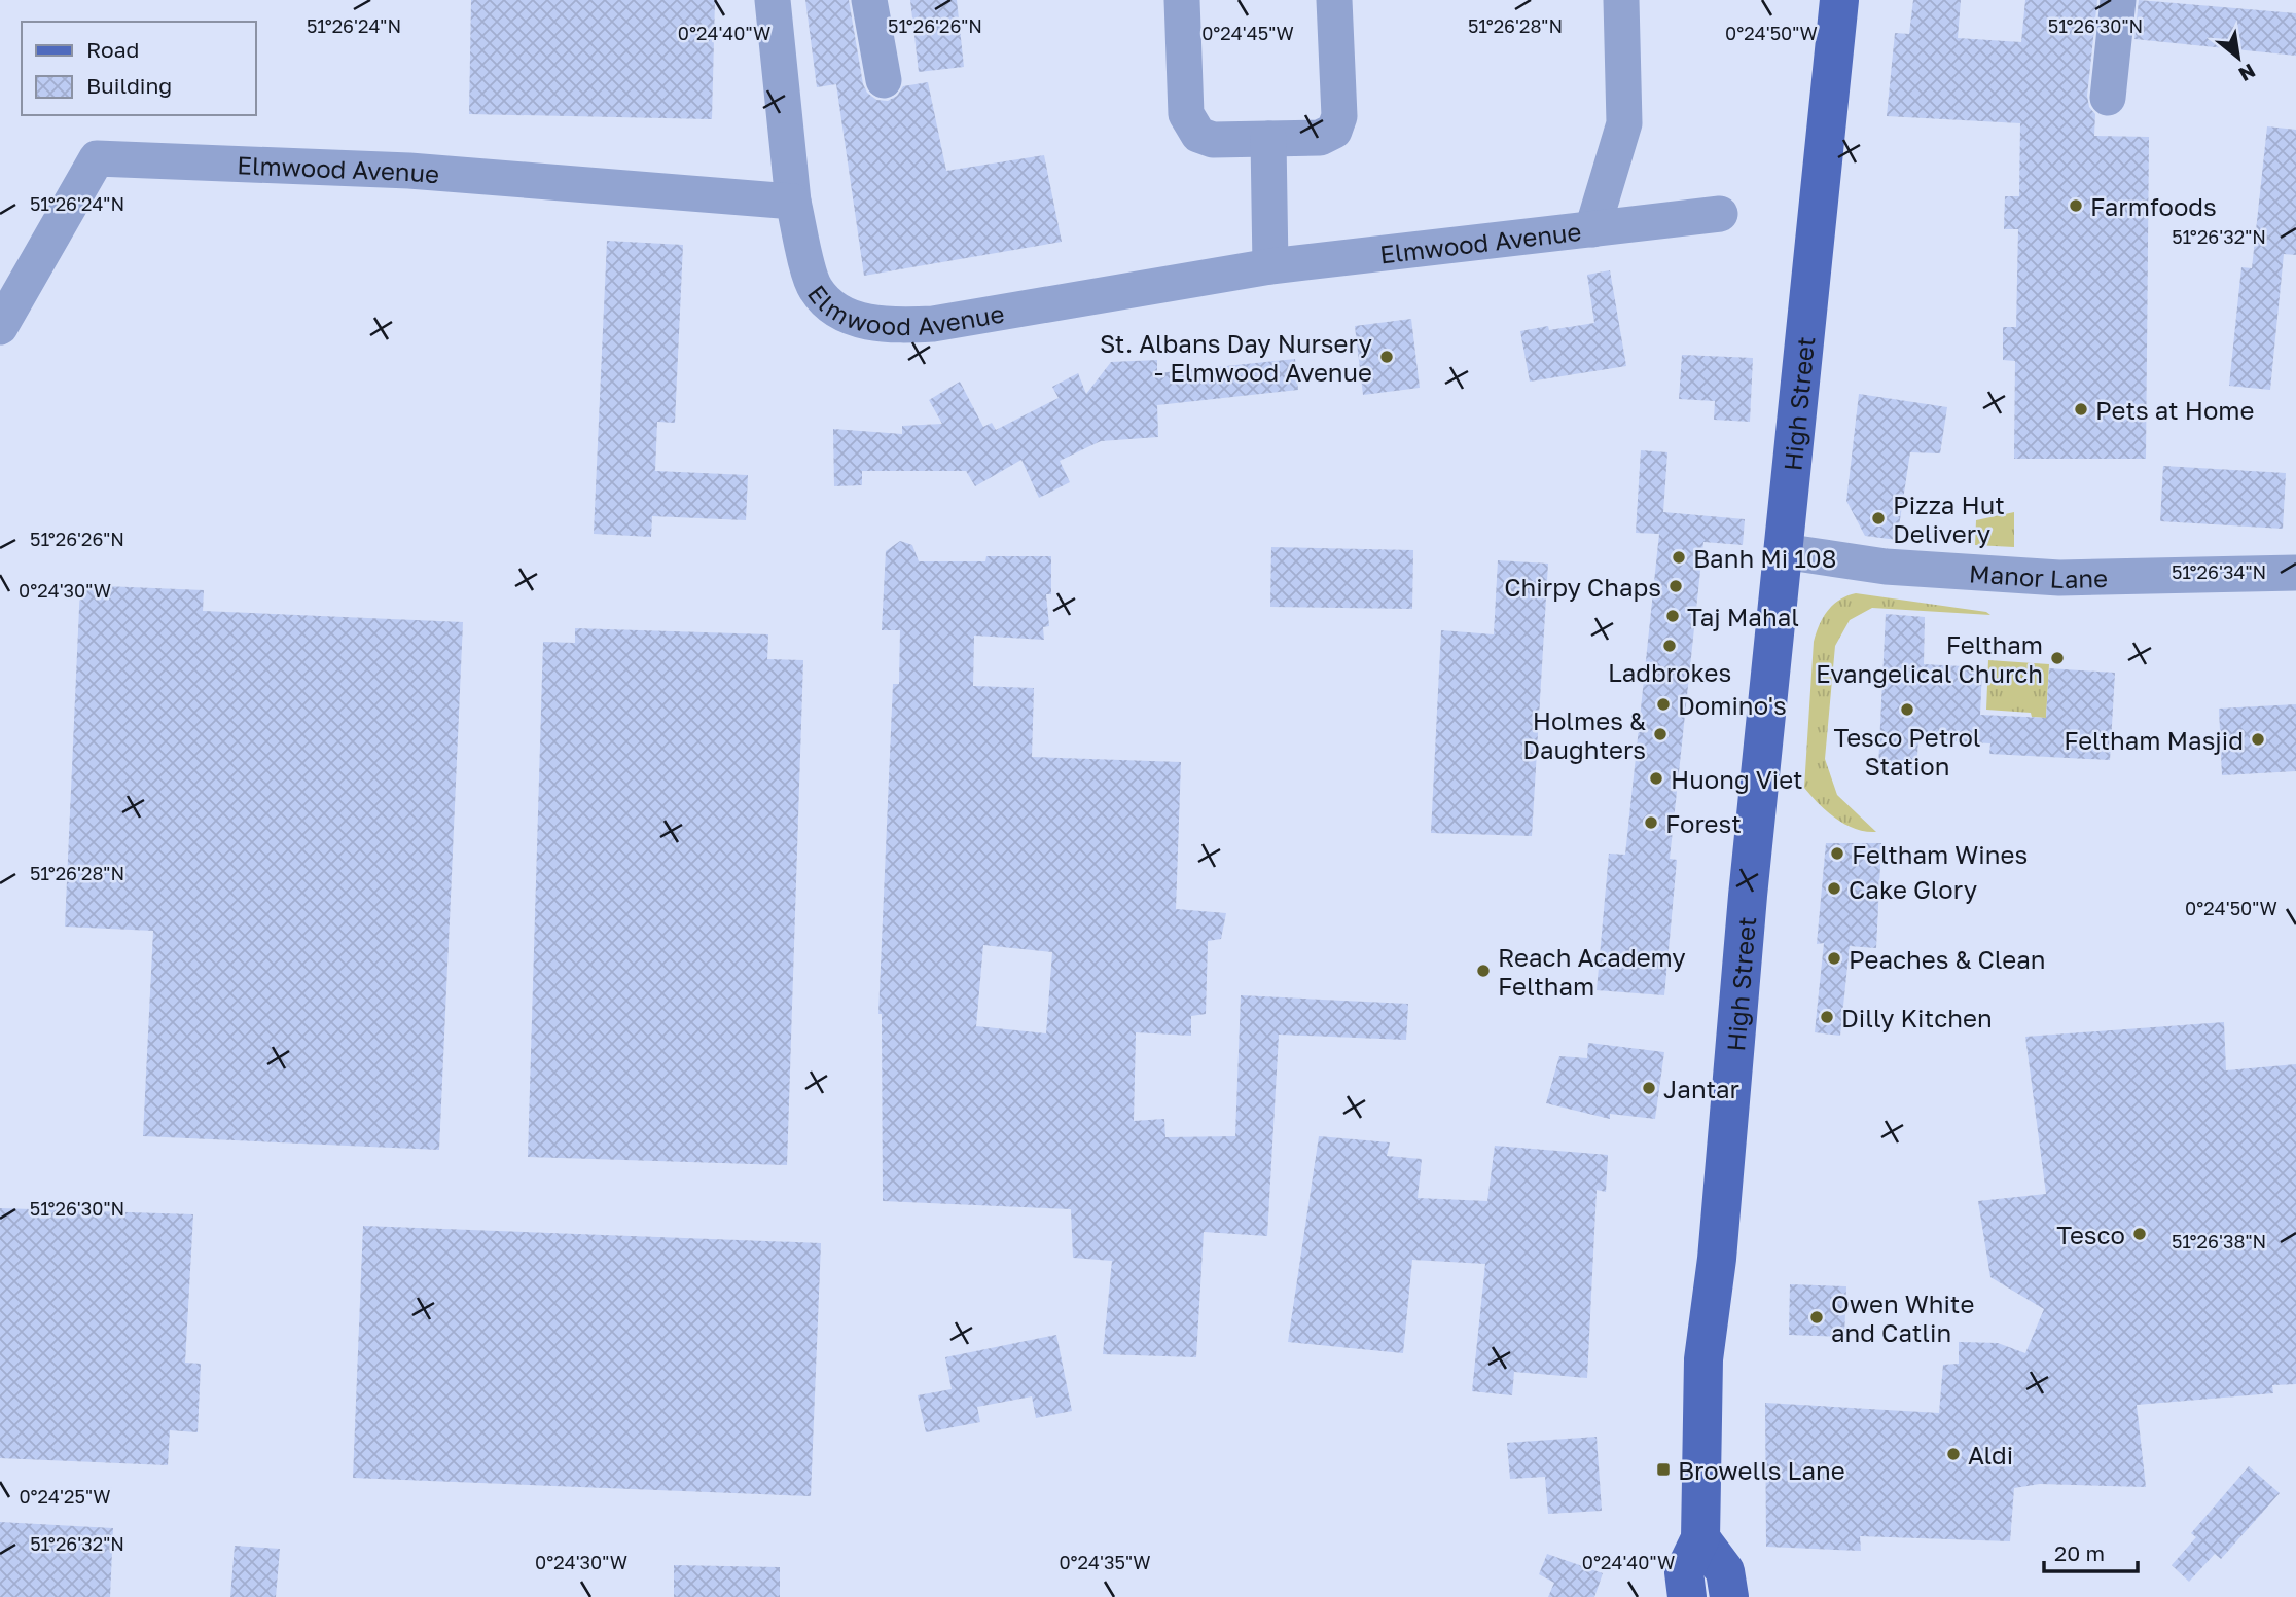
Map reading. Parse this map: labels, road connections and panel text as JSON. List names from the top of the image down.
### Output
{
  "streets": {
    "main road": ["High Street"],
    "street": ["Elmwood Avenue", "Manor Lane"]
  },
  "crossings": [
    ["High Street", "Manor Lane"]
  ],
  "places": {
    "other": [
      "Farmfoods",
      "St. Albans Day Nursery - Elmwood Avenue",
      "Pets at Home",
      "Pizza Hut Delivery",
      "Banh Mi 108",
      "Chirpy Chaps",
      "Taj Mahal",
      "Ladbrokes",
      "Feltham Evangelical Church",
      "Domino's",
      "Tesco Petrol Station",
      "Holmes & Daughters",
      "Feltham Masjid",
      "Huong Viet",
      "Forest",
      "Feltham Wines",
      "Cake Glory",
      "Peaches & Clean",
      "Reach Academy Feltham",
      "Dilly Kitchen",
      "Jantar",
      "Tesco",
      "Owen White and Catlin",
      "Aldi"
    ],
    "transit": ["Browells Lane"]
  },
  "legend": ["Road", "Building"],
  "scale_bar": "20 m",
  "north": "bottom right",
  "coordinates": [
    "51°26'26\"N",
    "51°26'24\"N",
    "51°26'28\"N",
    "51°26'30\"N",
    "0°24'40\"W",
    "0°24'45\"W",
    "0°24'50\"W",
    "51°26'32\"N",
    "51°26'34\"N",
    "0°24'30\"W",
    "51°26'38\"N",
    "0°24'25\"W",
    "0°24'35\"W"
  ]
}
